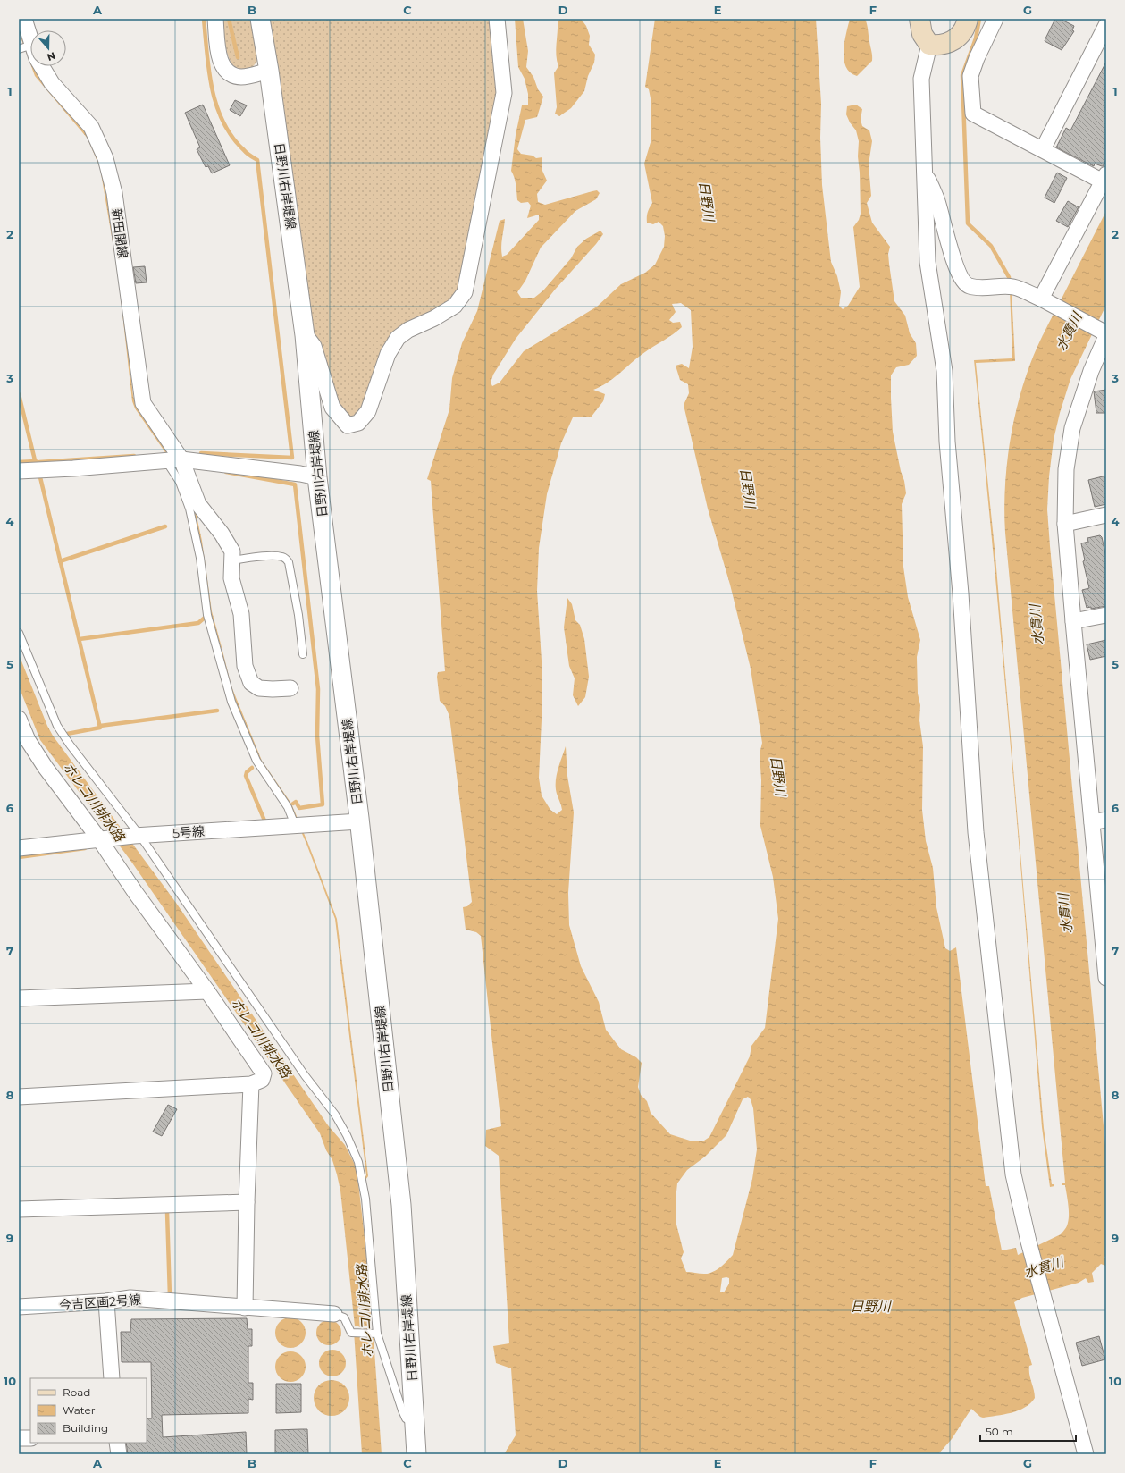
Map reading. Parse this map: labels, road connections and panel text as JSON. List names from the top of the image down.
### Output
{
  "streets": {
    "street": [
      "日野川右岸堤線",
      "新田開線",
      "5号線",
      "今吉区画2号線"
    ]
  },
  "crossings": [
    ["日野川右岸堤線", "5号線"]
  ],
  "water": ["日野川", "水貫川", "ホレコ川排水路"],
  "legend": ["Road", "Water", "Building"],
  "scale_bar": "50 m",
  "north": "bottom",
  "grid": {
    "columns": [
      "A",
      "B",
      "C",
      "D",
      "E",
      "F",
      "G"
    ],
    "rows": [
      "1",
      "2",
      "3",
      "4",
      "5",
      "6",
      "7",
      "8",
      "9",
      "10"
    ]
  }
}
